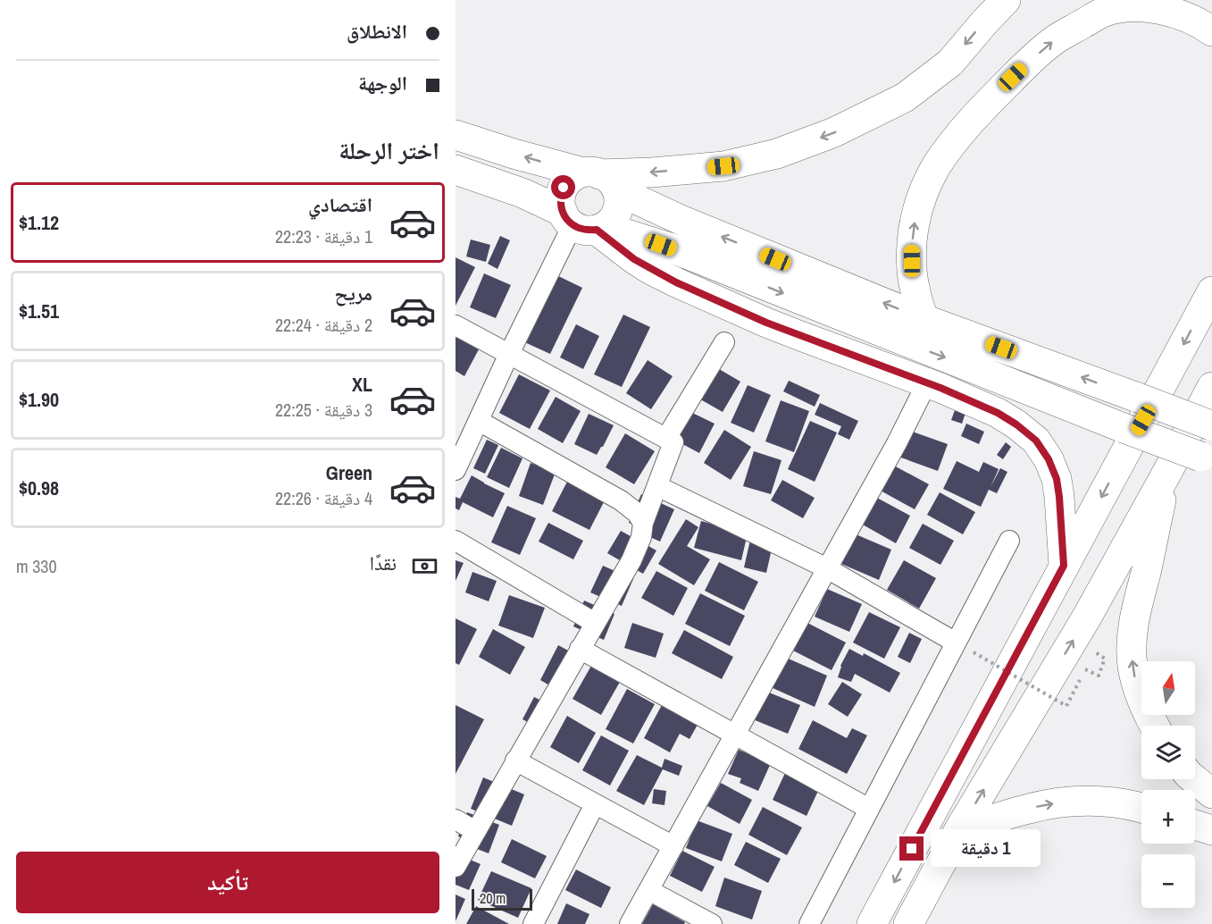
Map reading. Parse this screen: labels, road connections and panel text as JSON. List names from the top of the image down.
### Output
{
  "scale_bar": "20 m",
  "north": "top",
  "page": {
    "banner": ["الانطلاق", "الوجهة"],
    "heading": "اختر الرحلة",
    "list": [
      {
        "name": "اقتصادي",
        "note": "1 دقيقة · 22:23",
        "value": "$1.12"
      },
      {
        "name": "مريح",
        "note": "2 دقيقة · 22:24",
        "value": "$1.51"
      },
      {
        "name": "XL",
        "note": "3 دقيقة · 22:25",
        "value": "$1.90"
      },
      {
        "name": "Green",
        "note": "4 دقيقة · 22:26",
        "value": "$0.98"
      }
    ],
    "pay": ["نقدًا", "330 m"],
    "map_buttons": ["+", "−"],
    "bubble": "1 دقيقة",
    "buttons": "تأكيد",
    "scale": "20 m"
  }
}
